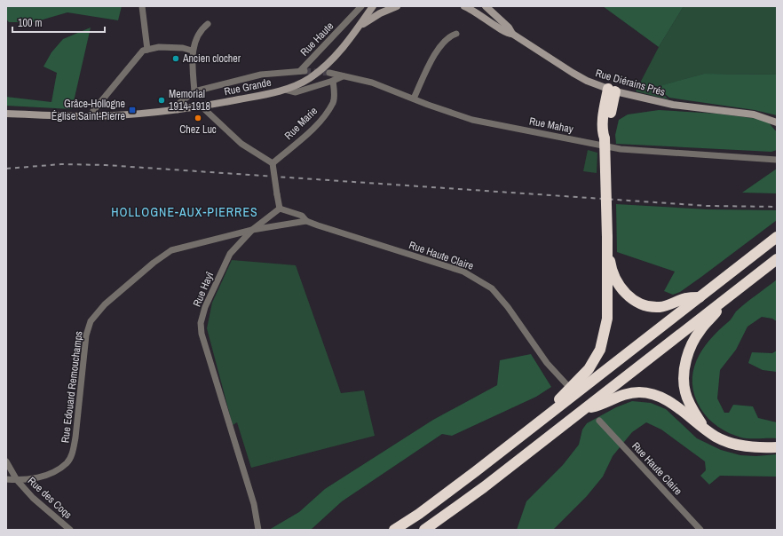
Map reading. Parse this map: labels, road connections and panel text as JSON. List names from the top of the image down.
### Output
{
  "streets": {
    "main road": ["Rue Diérains Prés", "Rue Grande"],
    "street": [
      "Rue Haute",
      "Rue Marie",
      "Rue Mahay",
      "Rue Haute Claire",
      "Rue Hayî",
      "Rue Edouard Remouchamps",
      "Rue des Coqs"
    ]
  },
  "crossings": [
    ["Rue Haute Claire", "Rue Hayî"],
    ["Rue Haute Claire", "Rue Edouard Remouchamps"],
    ["Rue Hayî", "Rue Edouard Remouchamps"],
    ["Rue Edouard Remouchamps", "Rue des Coqs"]
  ],
  "districts": ["HOLLOGNE-AUX-PIERRES"],
  "places": {
    "other": ["Ancien clocher", "Memorial 1914-1918", "Chez Luc"],
    "transit": ["Grâce-Hollogne Église Saint-Pierre"]
  },
  "scale_bar": "100 m"
}
